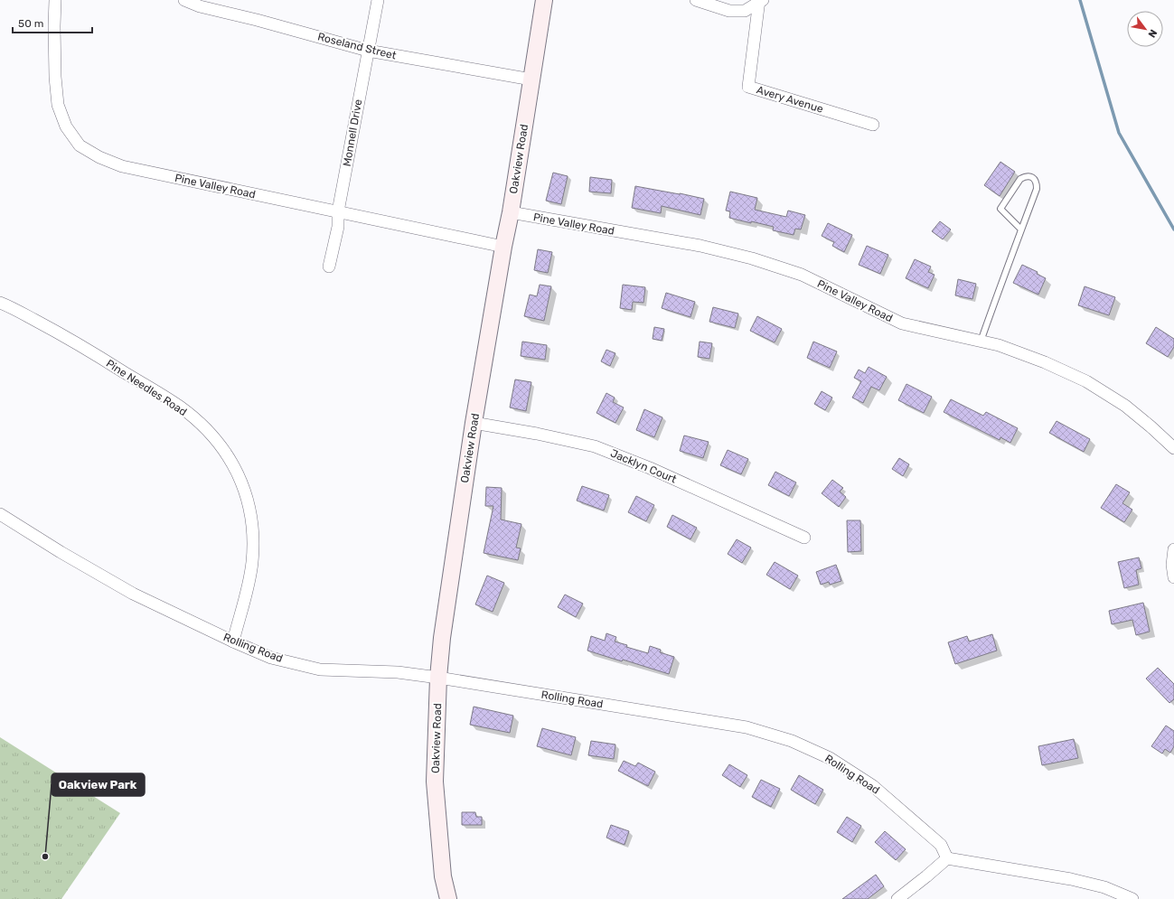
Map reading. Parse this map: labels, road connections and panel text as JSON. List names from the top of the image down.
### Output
{
  "streets": {
    "street": [
      "Roseland Street",
      "Avery Avenue",
      "Monnell Drive",
      "Oakview Road",
      "Pine Valley Road",
      "Pine Needles Road",
      "Jacklyn Court",
      "Rolling Road"
    ]
  },
  "crossings": [
    ["Roseland Street", "Monnell Drive"],
    ["Roseland Street", "Oakview Road"],
    ["Monnell Drive", "Pine Valley Road"],
    ["Oakview Road", "Pine Valley Road"],
    ["Oakview Road", "Jacklyn Court"],
    ["Oakview Road", "Rolling Road"],
    ["Pine Needles Road", "Rolling Road"]
  ],
  "places": ["Oakview Park"],
  "scale_bar": "50 m",
  "north": "bottom right"
}
